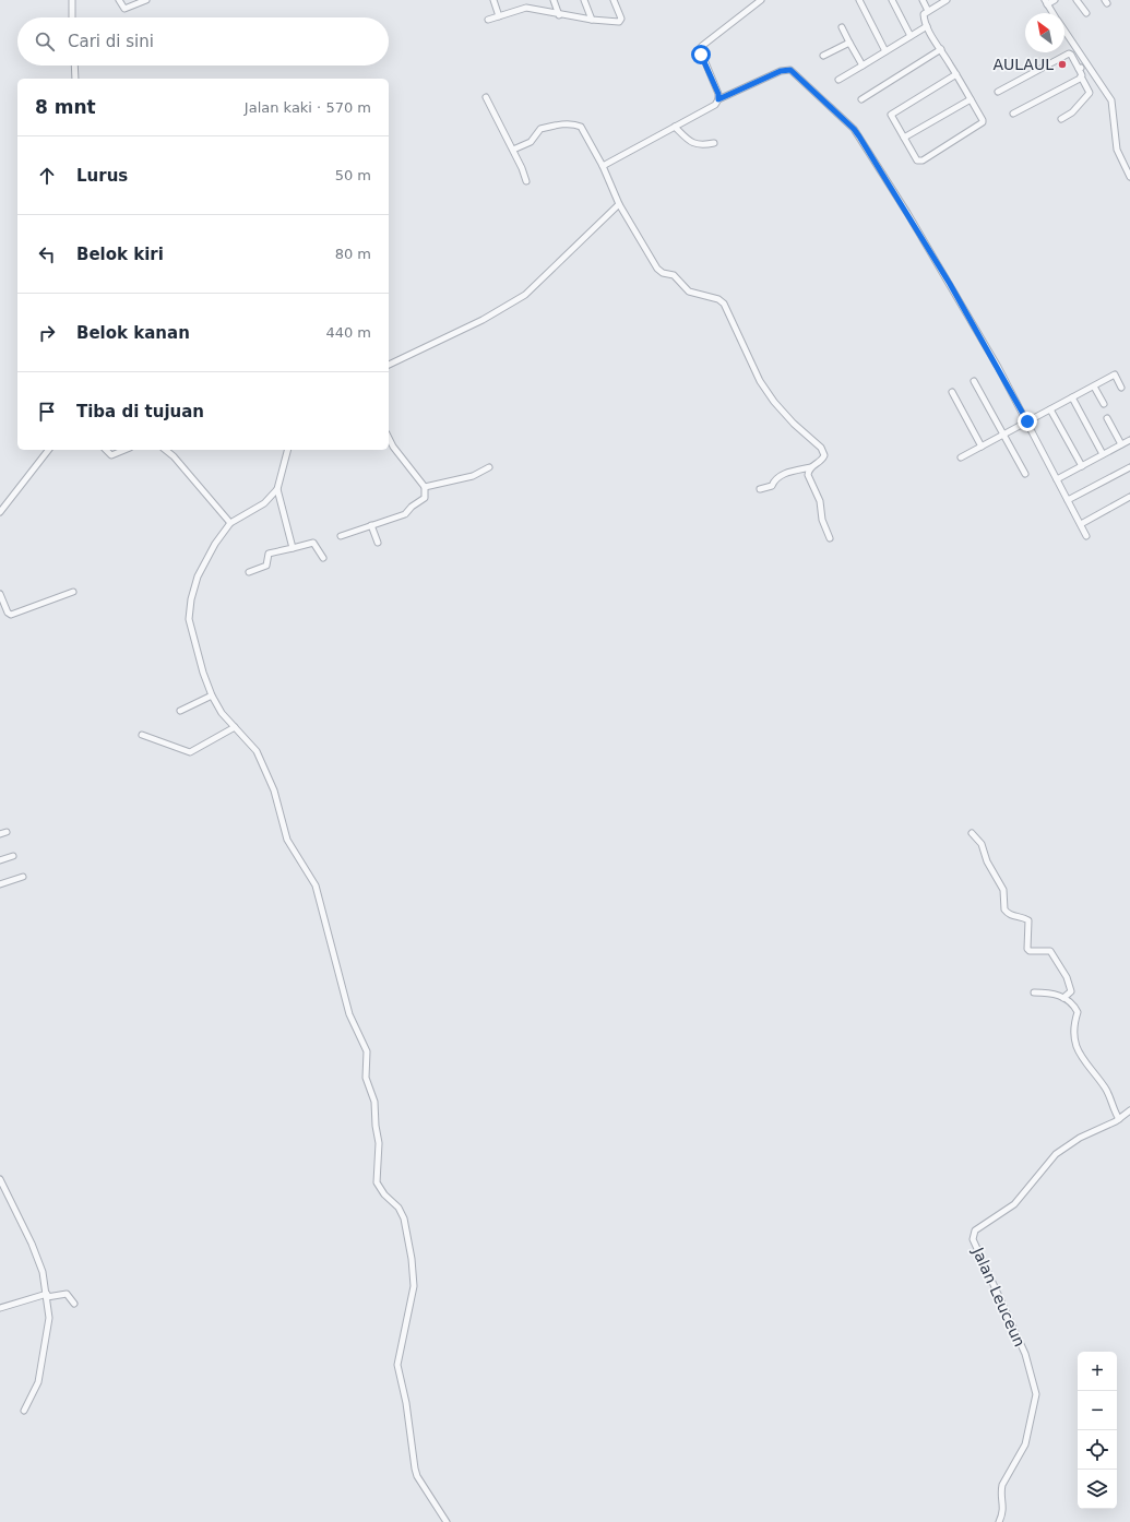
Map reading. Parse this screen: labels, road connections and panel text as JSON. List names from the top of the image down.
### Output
{
  "streets": {
    "street": ["Jalan Leuceun"]
  },
  "places": ["AULAUL"],
  "north": "top left",
  "page": {
    "search": "Cari di sini",
    "heading": ["8 mnt", "Jalan kaki · 570 m"],
    "list": [
      ["Lurus", "50 m"],
      ["Belok kiri", "80 m"],
      ["Belok kanan", "440 m"],
      "Tiba di tujuan"
    ],
    "map_buttons": ["+", "−"]
  }
}
